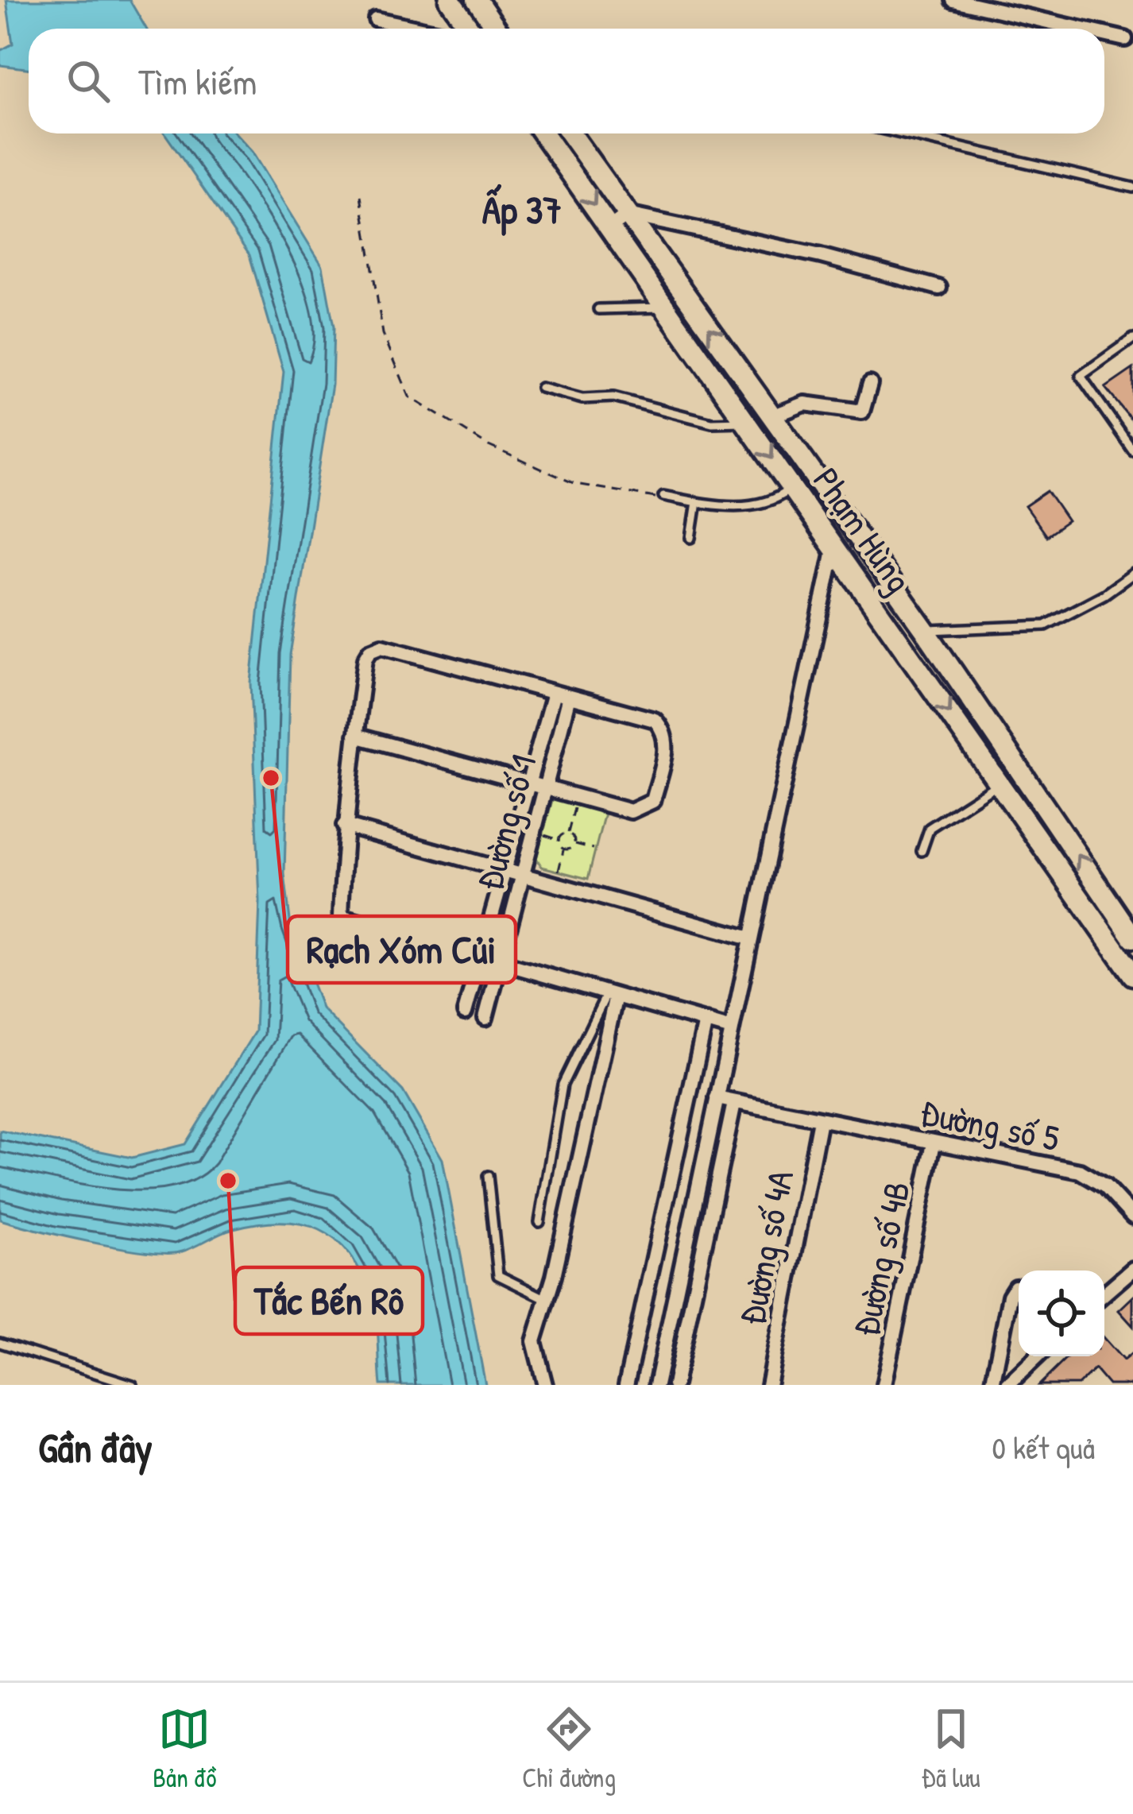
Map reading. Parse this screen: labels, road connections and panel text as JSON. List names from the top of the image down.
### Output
{
  "streets": {
    "main road": ["Phạm Hùng"],
    "street": [
      "Đường số 1",
      "Đường số 5",
      "Đường số 4A",
      "Đường số 4B"
    ]
  },
  "crossings": [
    ["Đường số 5", "Đường số 4A"],
    ["Đường số 5", "Đường số 4B"]
  ],
  "districts": ["Ấp 37"],
  "places": ["Rạch Xóm Củi", "Tắc Bến Rô"],
  "page": {
    "search": "Tìm kiếm",
    "heading": ["Gần đây", "0 kết quả"],
    "nav": ["Bản đồ", "Chỉ đường", "Đã lưu"]
  }
}
